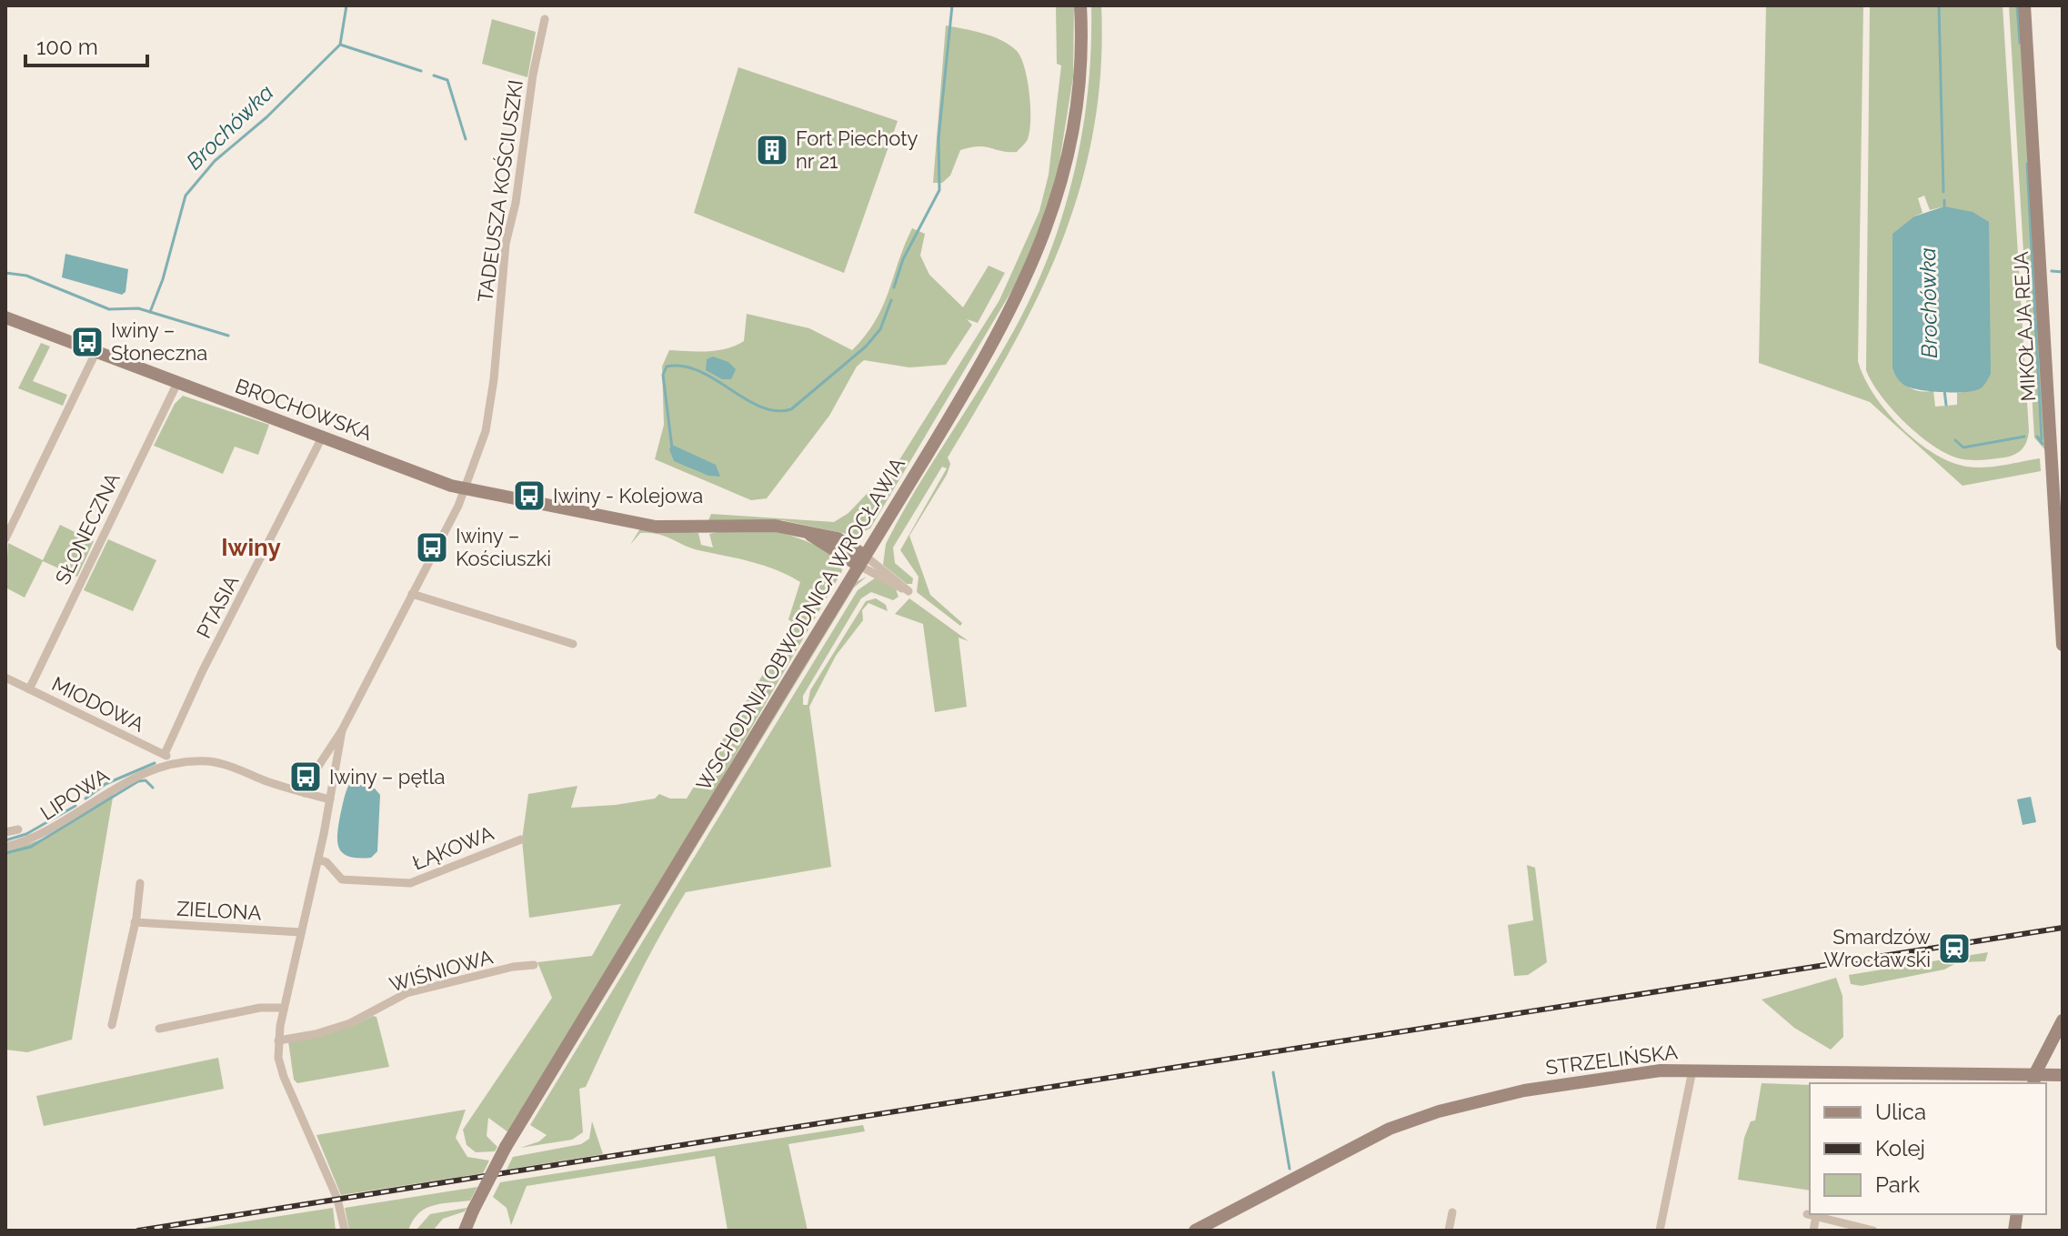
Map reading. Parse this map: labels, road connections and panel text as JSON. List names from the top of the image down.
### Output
{
  "streets": {
    "main road": [
      "MIKOŁAJA REJA",
      "BROCHOWSKA",
      "WSCHODNIA OBWODNICA WROCŁAWIA",
      "STRZELIŃSKA"
    ],
    "street": [
      "TADEUSZA KOŚCIUSZKI",
      "SŁONECZNA",
      "PTASIA",
      "MIODOWA",
      "LIPOWA",
      "ŁĄKOWA",
      "ZIELONA",
      "WIŚNIOWA"
    ]
  },
  "crossings": [
    ["TADEUSZA KOŚCIUSZKI", "BROCHOWSKA"],
    ["TADEUSZA KOŚCIUSZKI", "ŁĄKOWA"],
    ["TADEUSZA KOŚCIUSZKI", "ZIELONA"],
    ["TADEUSZA KOŚCIUSZKI", "WIŚNIOWA"],
    ["BROCHOWSKA", "SŁONECZNA"],
    ["BROCHOWSKA", "PTASIA"],
    ["BROCHOWSKA", "WSCHODNIA OBWODNICA WROCŁAWIA"],
    ["SŁONECZNA", "MIODOWA"],
    ["PTASIA", "MIODOWA"]
  ],
  "districts": ["Iwiny"],
  "water": ["Brochówka"],
  "places": {
    "building": ["Fort Piechoty nr 21"],
    "bus stop": [
      "Iwiny – Słoneczna",
      "Iwiny - Kolejowa",
      "Iwiny – Kościuszki",
      "Iwiny – pętla"
    ],
    "station": ["Smardzów Wrocławski"]
  },
  "legend": ["Ulica", "Kolej", "Park"],
  "scale_bar": "100 m"
}
